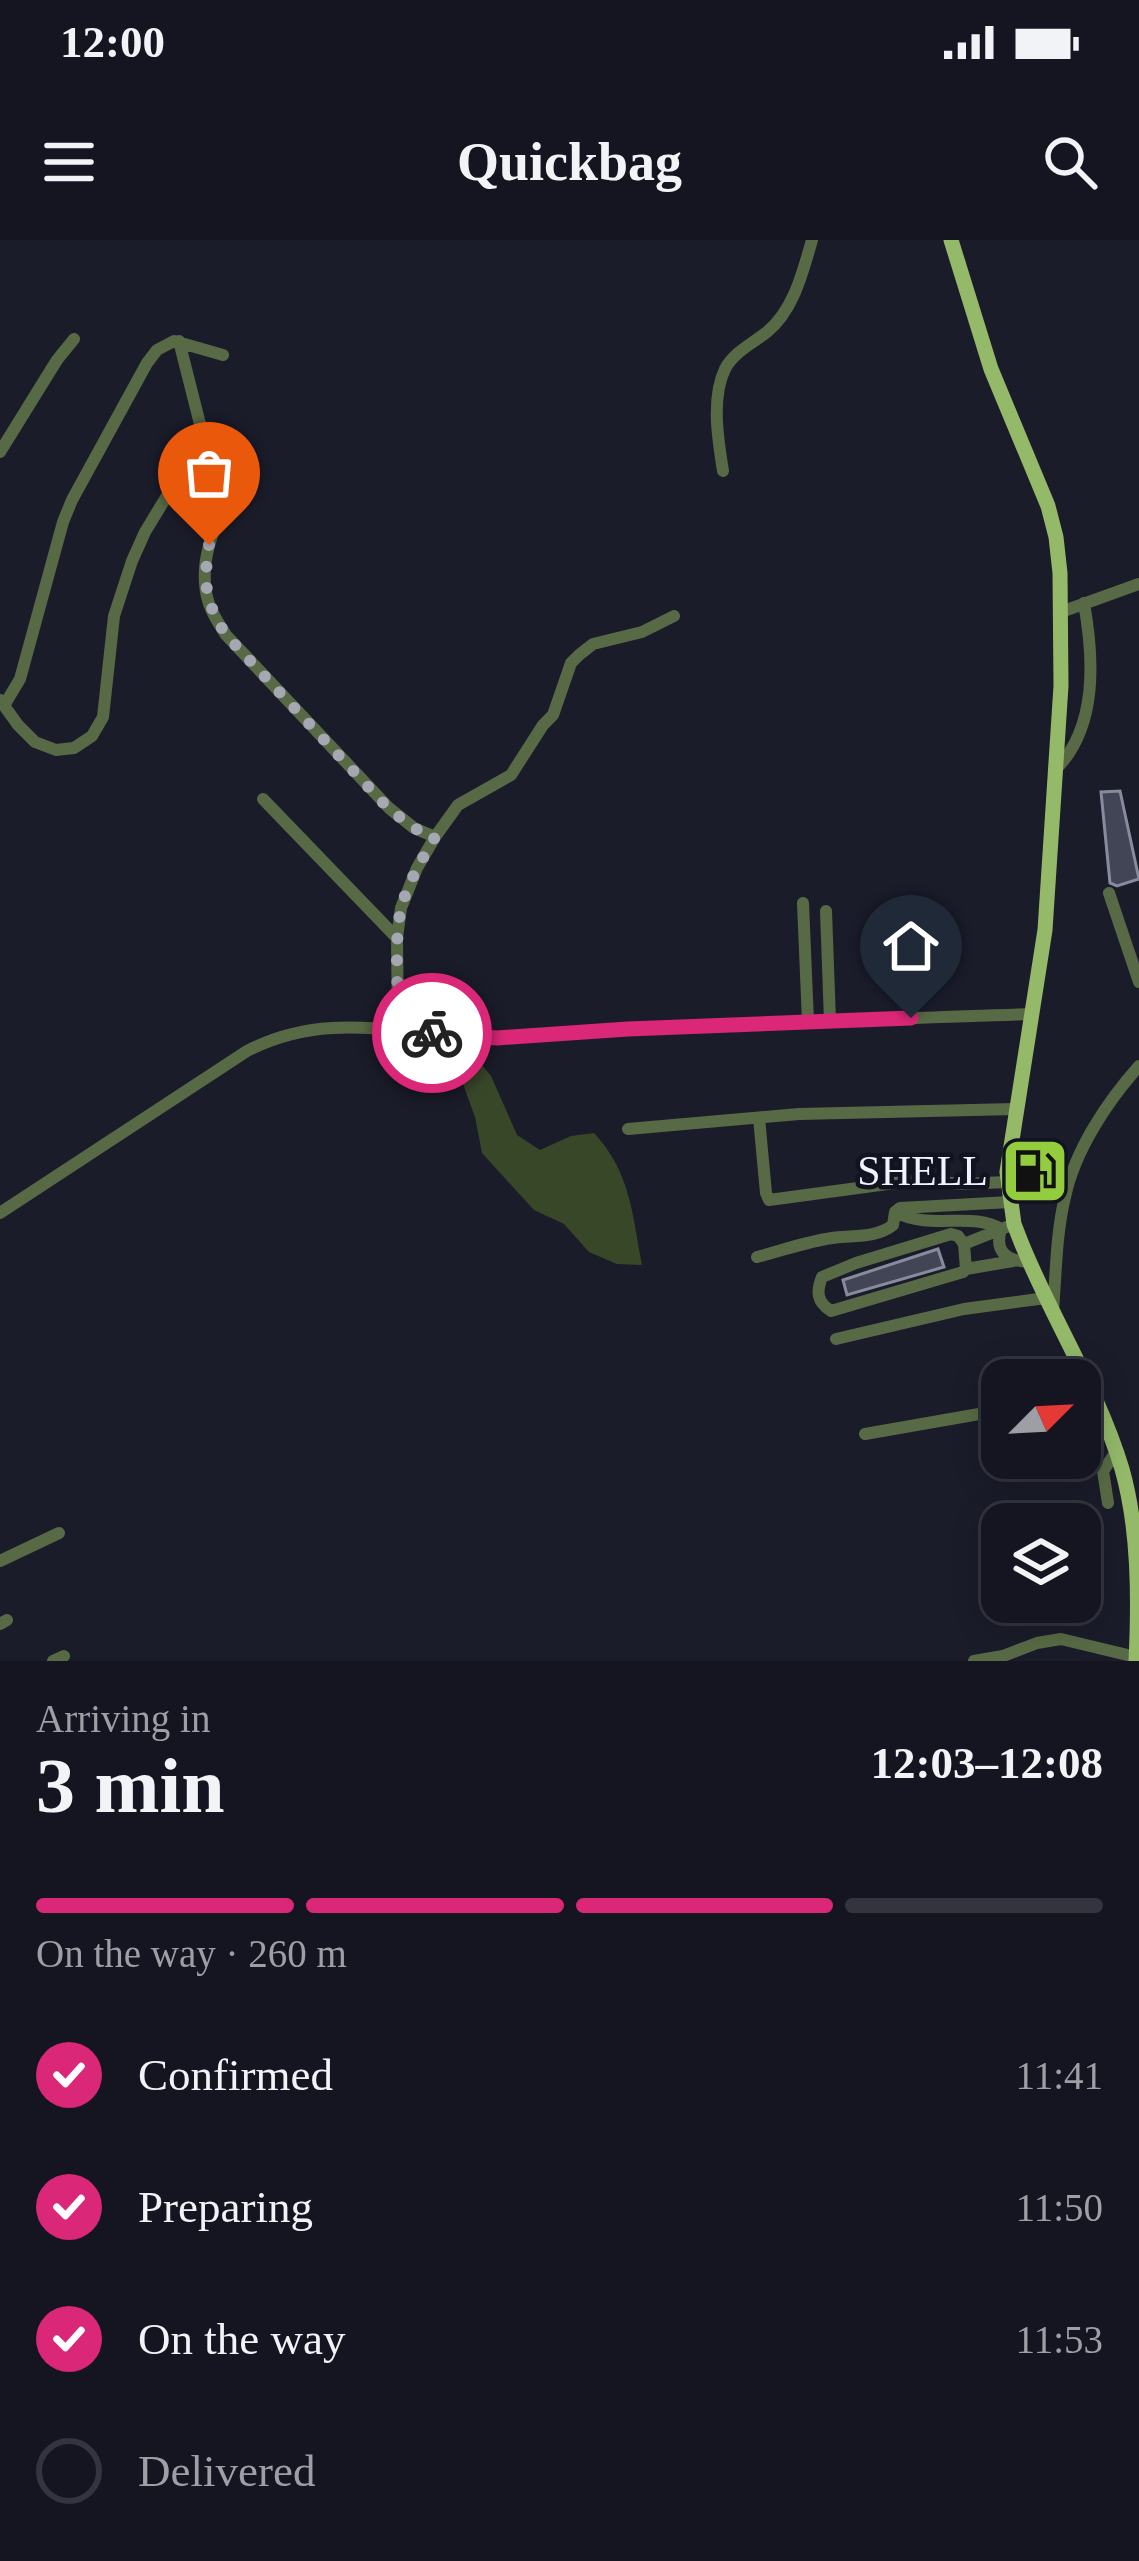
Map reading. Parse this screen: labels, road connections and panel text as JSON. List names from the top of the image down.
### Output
{
  "places": {
    "fuel station": ["SHELL"]
  },
  "north": "top right",
  "page": {
    "status": "12:00",
    "header": "Quickbag",
    "heading": ["3 min", "Arriving in", "12:03–12:08"],
    "bar": "On the way · 260 m",
    "list": [
      ["Confirmed", "11:41"],
      ["Preparing", "11:50"],
      ["On the way", "11:53"],
      "Delivered"
    ]
  }
}
